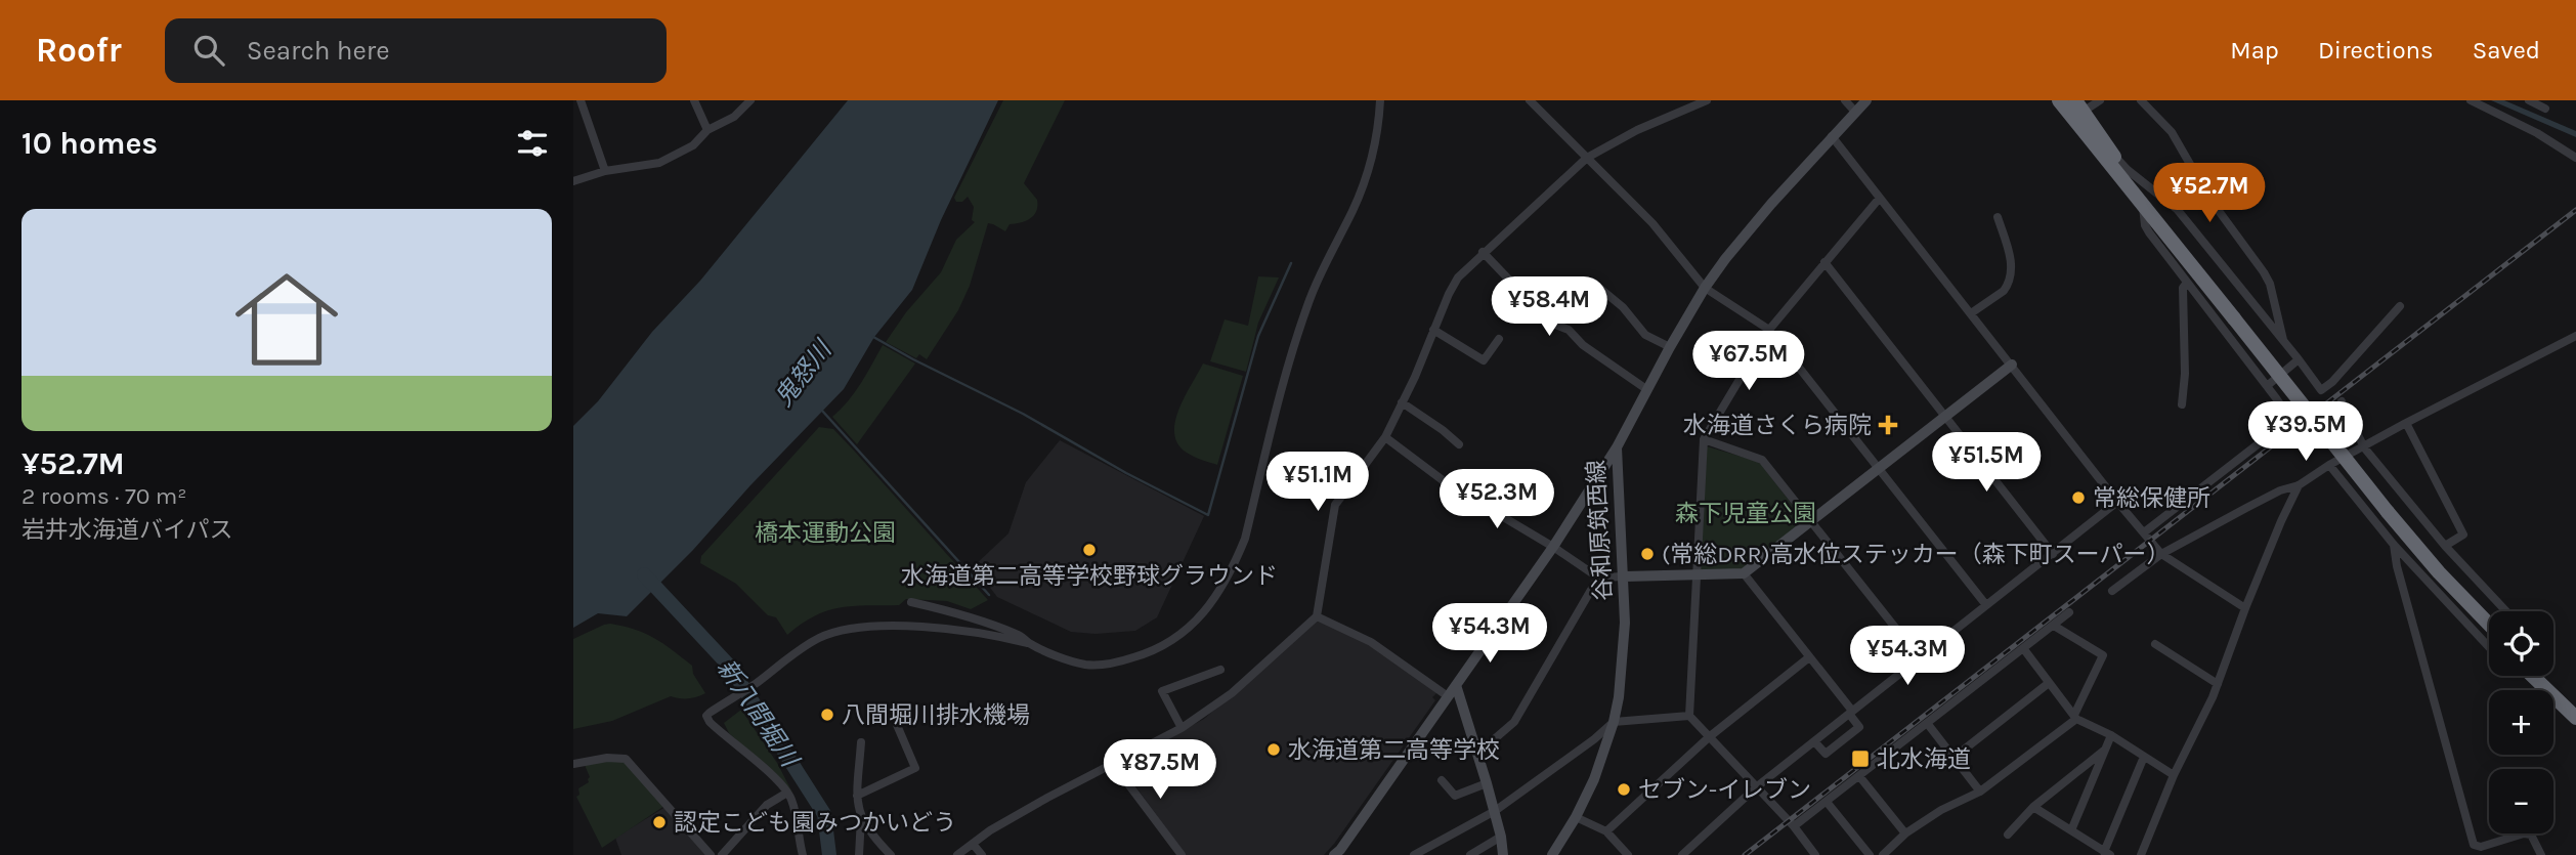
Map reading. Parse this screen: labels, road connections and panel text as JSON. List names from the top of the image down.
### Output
{
  "streets": {
    "street": ["谷和原筑西線"]
  },
  "water": ["鬼怒川", "新八間堀川"],
  "parks": ["森下児童公園", "橋本運動公園"],
  "places": {
    "health": ["水海道さくら病院"],
    "other": [
      "常総保健所",
      "水海道第二高等学校野球グラウンド",
      "(常総DRR)高水位ステッカー（森下町スーパー）",
      "八間堀川排水機場",
      "水海道第二高等学校",
      "セブン-イレブン",
      "認定こども園みつかいどう"
    ],
    "transit": ["北水海道"]
  },
  "page": {
    "header": "Roofr",
    "search": "Search here",
    "nav": ["Map", "Directions", "Saved"],
    "heading": "10 homes",
    "price": [
      "¥52.7M",
      "¥58.4M",
      "¥67.5M",
      "¥39.5M",
      "¥51.5M",
      "¥51.1M",
      "¥52.3M",
      "¥54.3M",
      "¥54.3M",
      "¥87.5M"
    ],
    "list": [
      {
        "name": "¥52.7M",
        "note": "2 rooms · 70 m² · 岩井水海道バイパス"
      }
    ],
    "map_buttons": ["+", "−"]
  }
}
